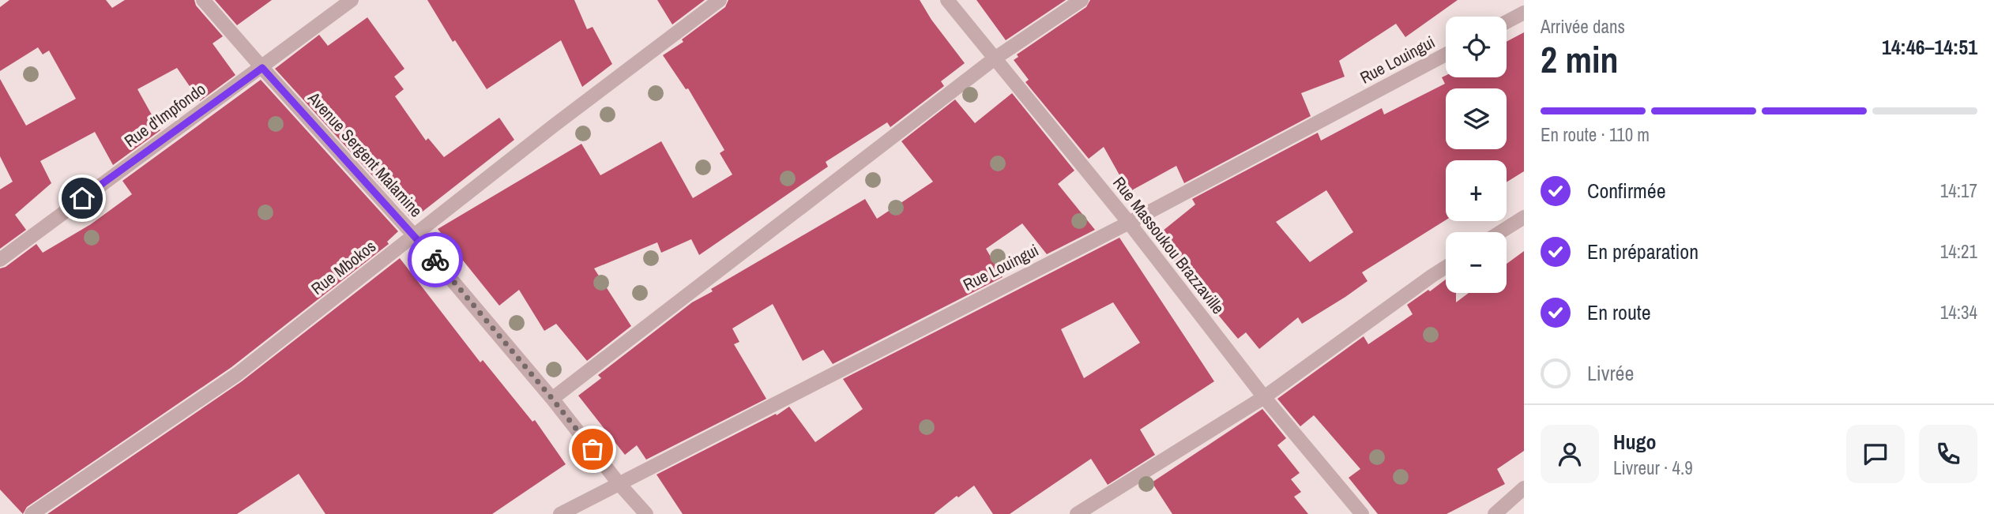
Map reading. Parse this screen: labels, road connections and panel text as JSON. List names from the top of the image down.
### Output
{
  "streets": {
    "street": [
      "Rue Louingui",
      "Rue d'Impfondo",
      "Avenue Sergent Malamine",
      "Rue Massoukou Brazzaville",
      "Rue Mbokos"
    ]
  },
  "crossings": [
    ["Rue Louingui", "Avenue Sergent Malamine"],
    ["Rue Louingui", "Rue Massoukou Brazzaville"],
    ["Rue d'Impfondo", "Avenue Sergent Malamine"],
    ["Avenue Sergent Malamine", "Rue Mbokos"]
  ],
  "page": {
    "heading": ["2 min", "Arrivée dans", "14:46–14:51"],
    "panel": ["Hugo", "Livreur · 4.9"],
    "map_buttons": ["+", "−"],
    "bar": "En route · 110 m",
    "list": [
      ["Confirmée", "14:17"],
      ["En préparation", "14:21"],
      ["En route", "14:34"],
      "Livrée"
    ]
  }
}
